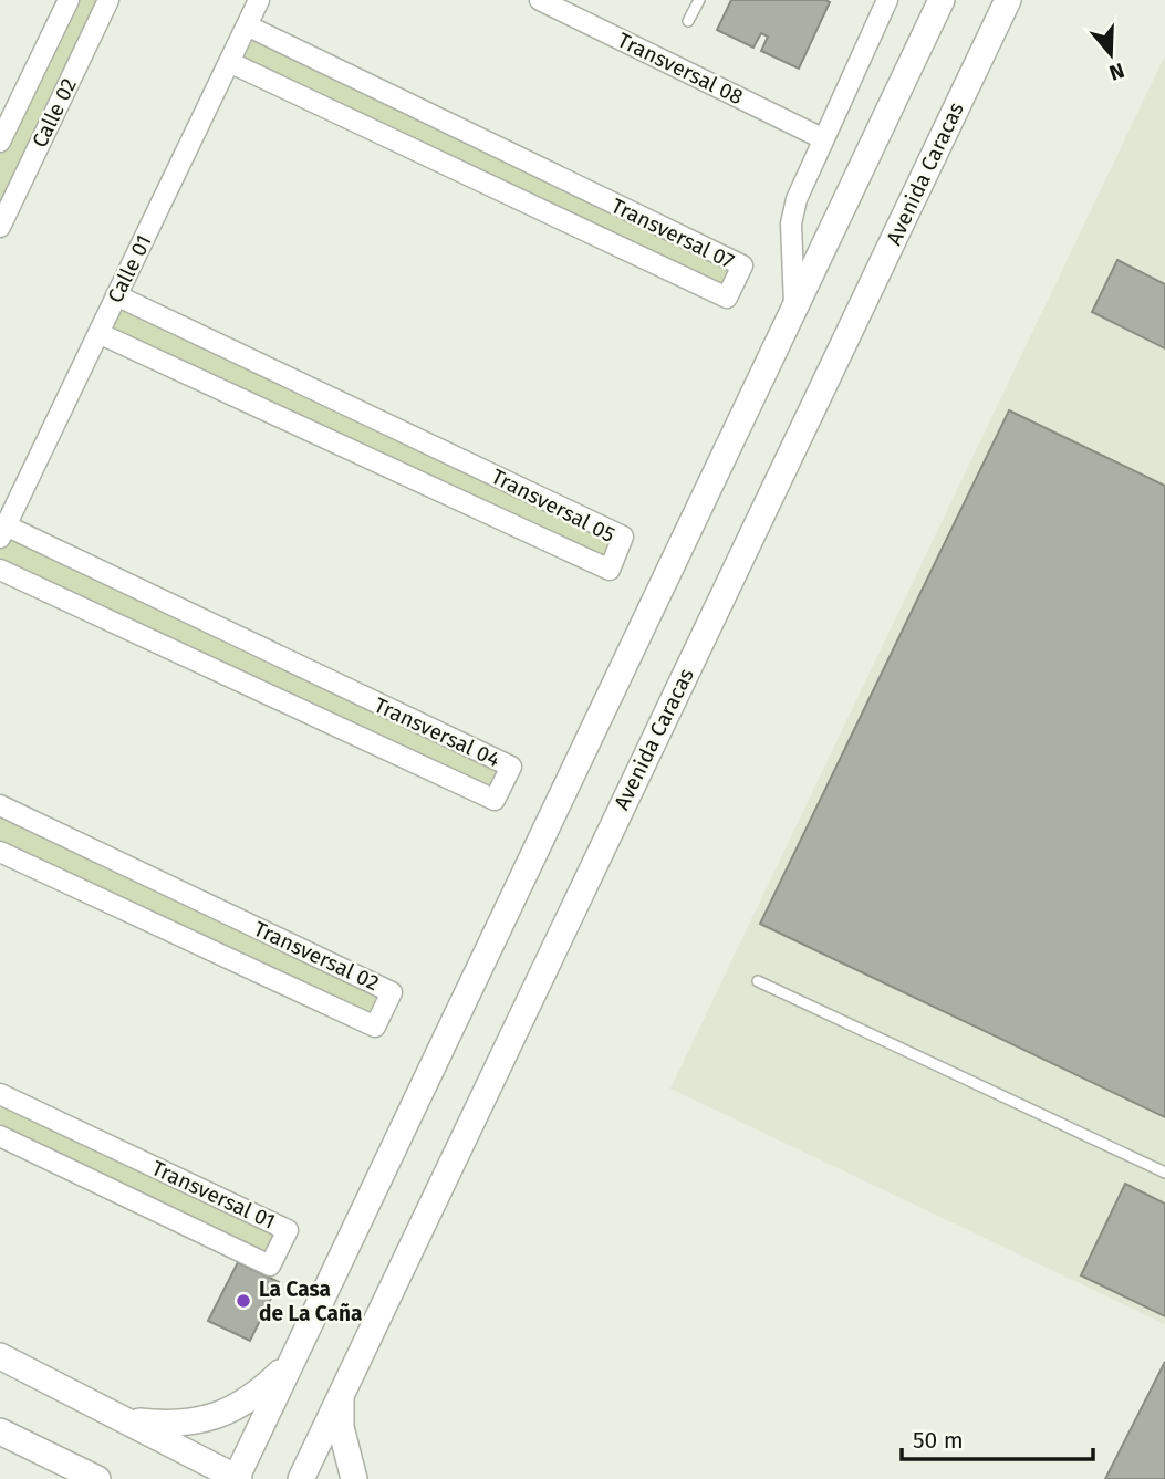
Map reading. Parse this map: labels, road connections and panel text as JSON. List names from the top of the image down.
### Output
{
  "streets": {
    "street": [
      "Transversal 08",
      "Calle 02",
      "Avenida Caracas",
      "Transversal 07",
      "Calle 01",
      "Transversal 05",
      "Transversal 04",
      "Transversal 02",
      "Transversal 01"
    ]
  },
  "crossings": [
    ["Transversal 07", "Calle 01"],
    ["Calle 01", "Transversal 05"],
    ["Calle 01", "Transversal 04"]
  ],
  "places": ["La Casa de La Caña"],
  "scale_bar": "50 m",
  "north": "bottom"
}
